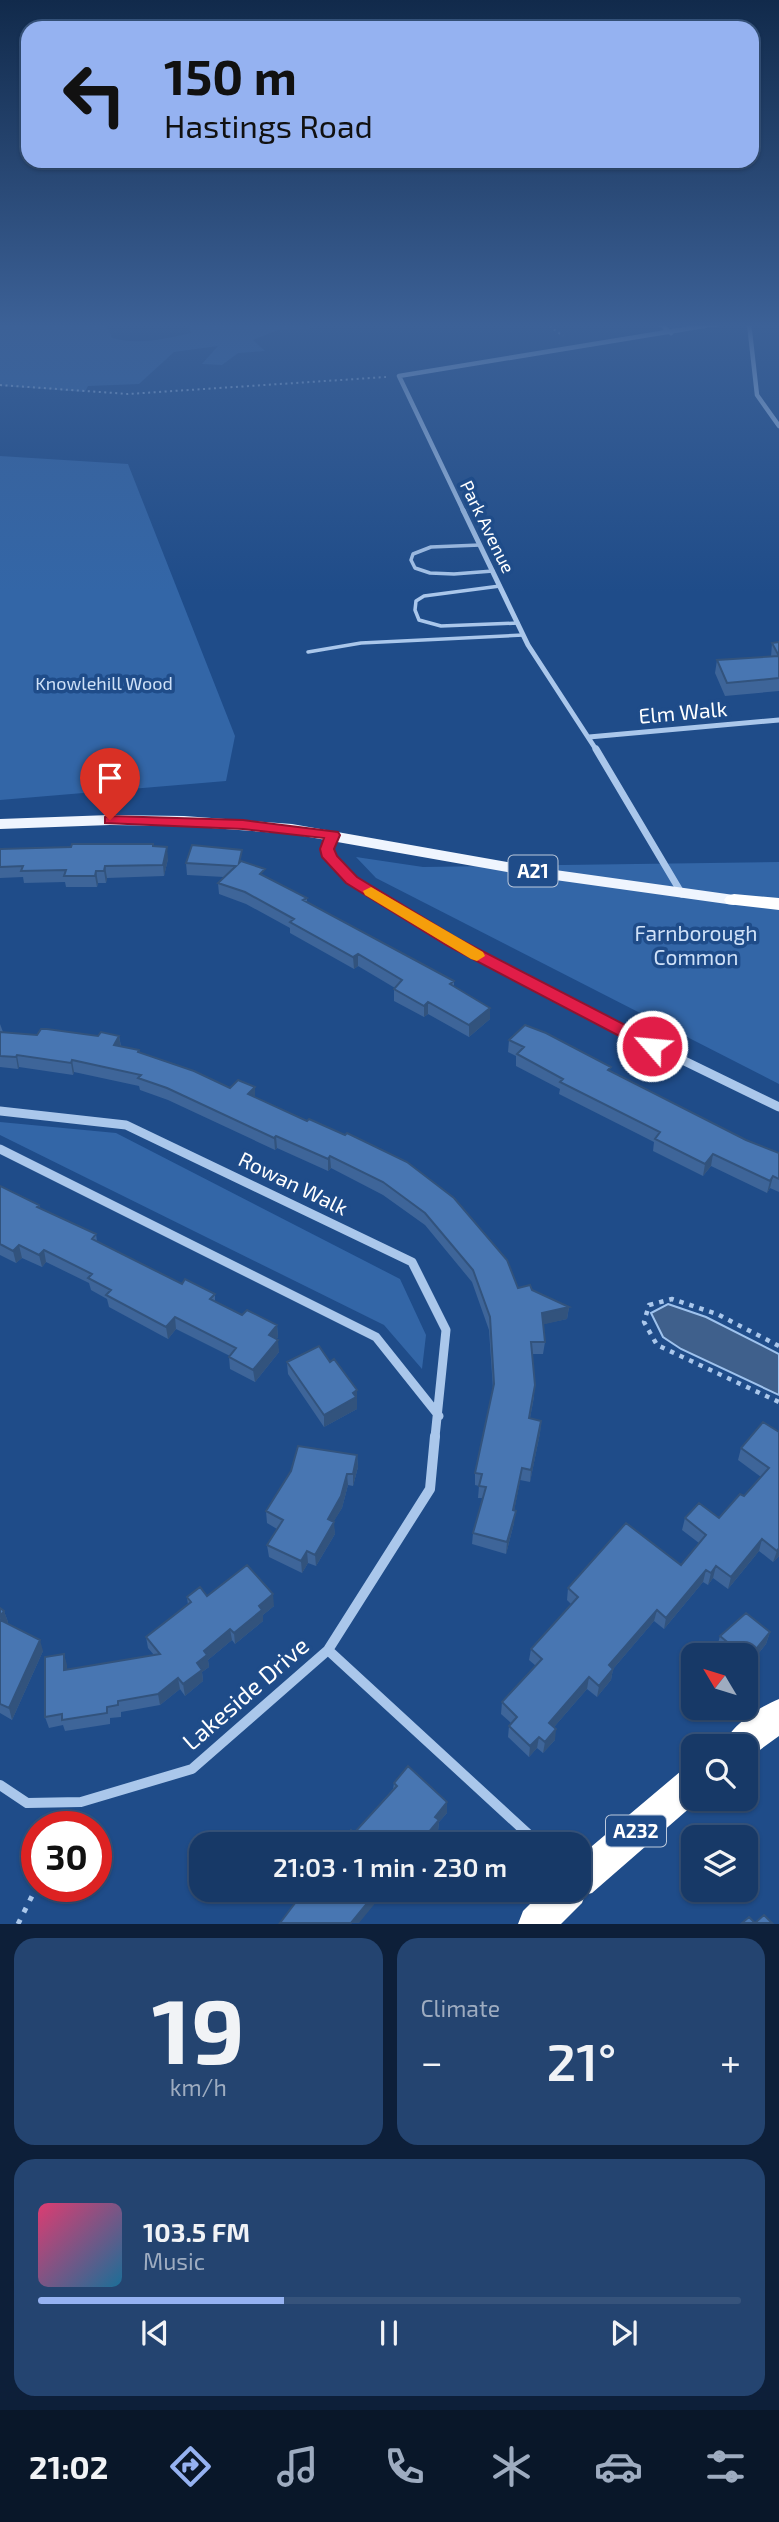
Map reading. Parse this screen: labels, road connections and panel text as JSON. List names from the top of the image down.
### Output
{
  "streets": {
    "highway": ["A21", "A232"],
    "street": [
      "Park Avenue",
      "Elm Walk",
      "Rowan Walk",
      "Lakeside Drive"
    ]
  },
  "crossings": [
    ["Park Avenue", "Elm Walk"],
    ["Park Avenue", "A21"],
    ["Rowan Walk", "Lakeside Drive"]
  ],
  "parks": ["Knowlehill Wood", "Farnborough Common"],
  "north": "top left",
  "page": {
    "turn": ["150 m", "Hastings Road"],
    "limit": "30",
    "trip": "21:03 · 1 min · 230 m",
    "tile": [
      ["19", "km/h"],
      "Climate"
    ],
    "heat": ["−", "21°", "+"],
    "song": ["103.5 FM", "Music"],
    "tabs": "21:02"
  }
}
